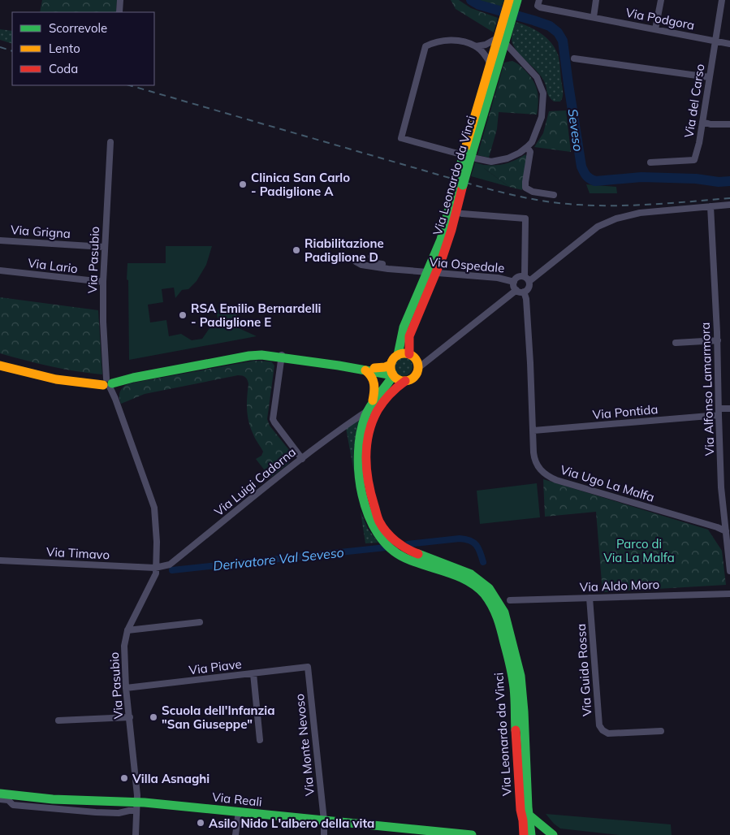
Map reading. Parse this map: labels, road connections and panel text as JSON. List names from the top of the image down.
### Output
{
  "streets": {
    "main road": ["Via Leonardo da Vinci", "Via Reali"],
    "street": [
      "Via Podgora",
      "Via del Carso",
      "Via Grigna",
      "Via Pasubio",
      "Via Ospedale",
      "Via Lario",
      "Via Alfonso Lamarmora",
      "Via Pontida",
      "Via Luigi Cadorna",
      "Via Ugo La Malfa",
      "Via Timavo",
      "Via Aldo Moro",
      "Via Piave",
      "Via Guido Rossa",
      "Via Monte Nevoso"
    ]
  },
  "crossings": [
    ["Via Podgora", "Via del Carso"],
    ["Via Leonardo da Vinci", "Via Ospedale"],
    ["Via Leonardo da Vinci", "Via Luigi Cadorna"],
    ["Via Grigna", "Via Pasubio"],
    ["Via Pasubio", "Via Lario"],
    ["Via Pasubio", "Via Luigi Cadorna"],
    ["Via Pasubio", "Via Timavo"],
    ["Via Pasubio", "Via Piave"],
    ["Via Pasubio", "Via Reali"],
    ["Via Ospedale", "Via Ugo La Malfa"],
    ["Via Alfonso Lamarmora", "Via Pontida"],
    ["Via Alfonso Lamarmora", "Via Ugo La Malfa"],
    ["Via Pontida", "Via Ugo La Malfa"],
    ["Via Luigi Cadorna", "Via Timavo"],
    ["Via Aldo Moro", "Via Guido Rossa"],
    ["Via Piave", "Via Monte Nevoso"],
    ["Via Monte Nevoso", "Via Reali"]
  ],
  "water": ["Seveso", "Derivatore Val Seveso"],
  "parks": ["Parco di Via La Malfa"],
  "places": [
    "Clinica San Carlo - Padiglione A",
    "Riabilitazione Padiglione D",
    "RSA Emilio Bernardelli - Padiglione E",
    "Scuola dell'Infanzia \"San Giuseppe\"",
    "Villa Asnaghi",
    "Asilo Nido L'albero della vita"
  ],
  "legend": ["Scorrevole", "Lento", "Coda"]
}
